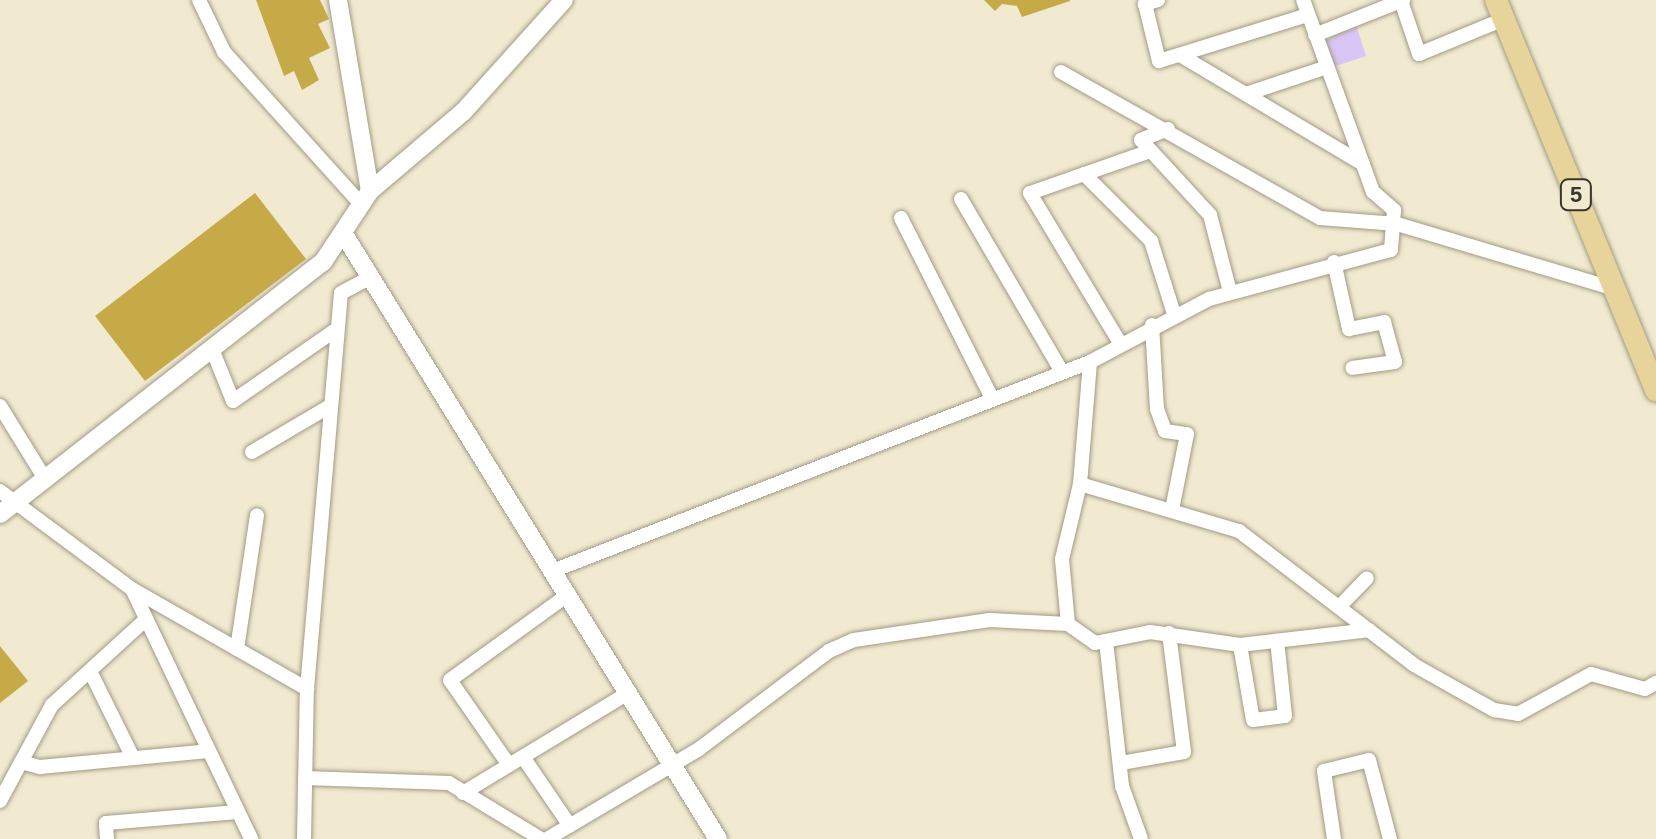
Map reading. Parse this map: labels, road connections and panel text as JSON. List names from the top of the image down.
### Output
{
  "streets": {
    "main road": ["5"]
  }
}
